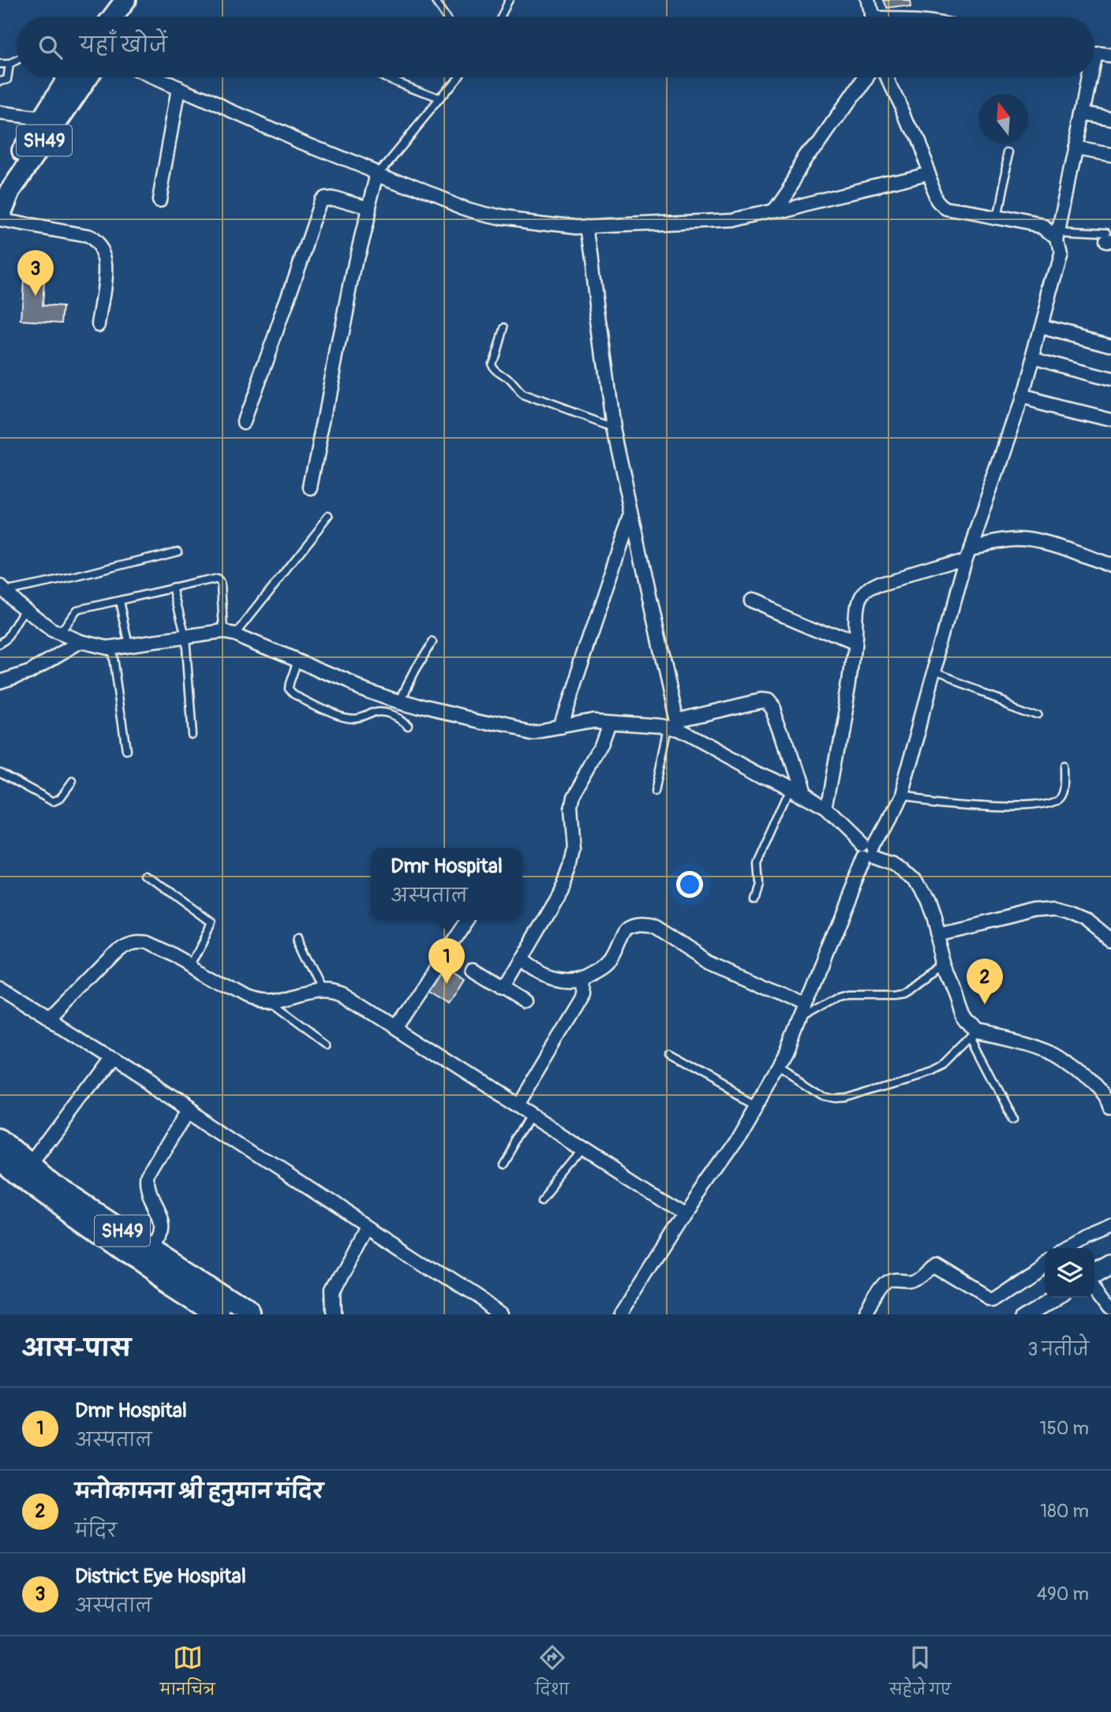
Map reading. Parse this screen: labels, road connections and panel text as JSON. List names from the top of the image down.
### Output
{
  "streets": {
    "main road": ["SH49"]
  },
  "north": "top",
  "page": {
    "search": "यहाँ खोजें",
    "pins": ["3", "1", "2"],
    "popup": ["Dmr Hospital", "अस्पताल"],
    "heading": ["आस-पास", "3 नतीजे"],
    "list": [
      {
        "mark": "1",
        "name": "Dmr Hospital",
        "note": "अस्पताल",
        "value": "150 m"
      },
      {
        "mark": "2",
        "name": "मनोकामना श्री हनुमान मंदिर",
        "note": "मंदिर",
        "value": "180 m"
      },
      {
        "mark": "3",
        "name": "District Eye Hospital",
        "note": "अस्पताल",
        "value": "490 m"
      }
    ],
    "nav": ["मानचित्र", "दिशा", "सहेजे गए"]
  }
}
